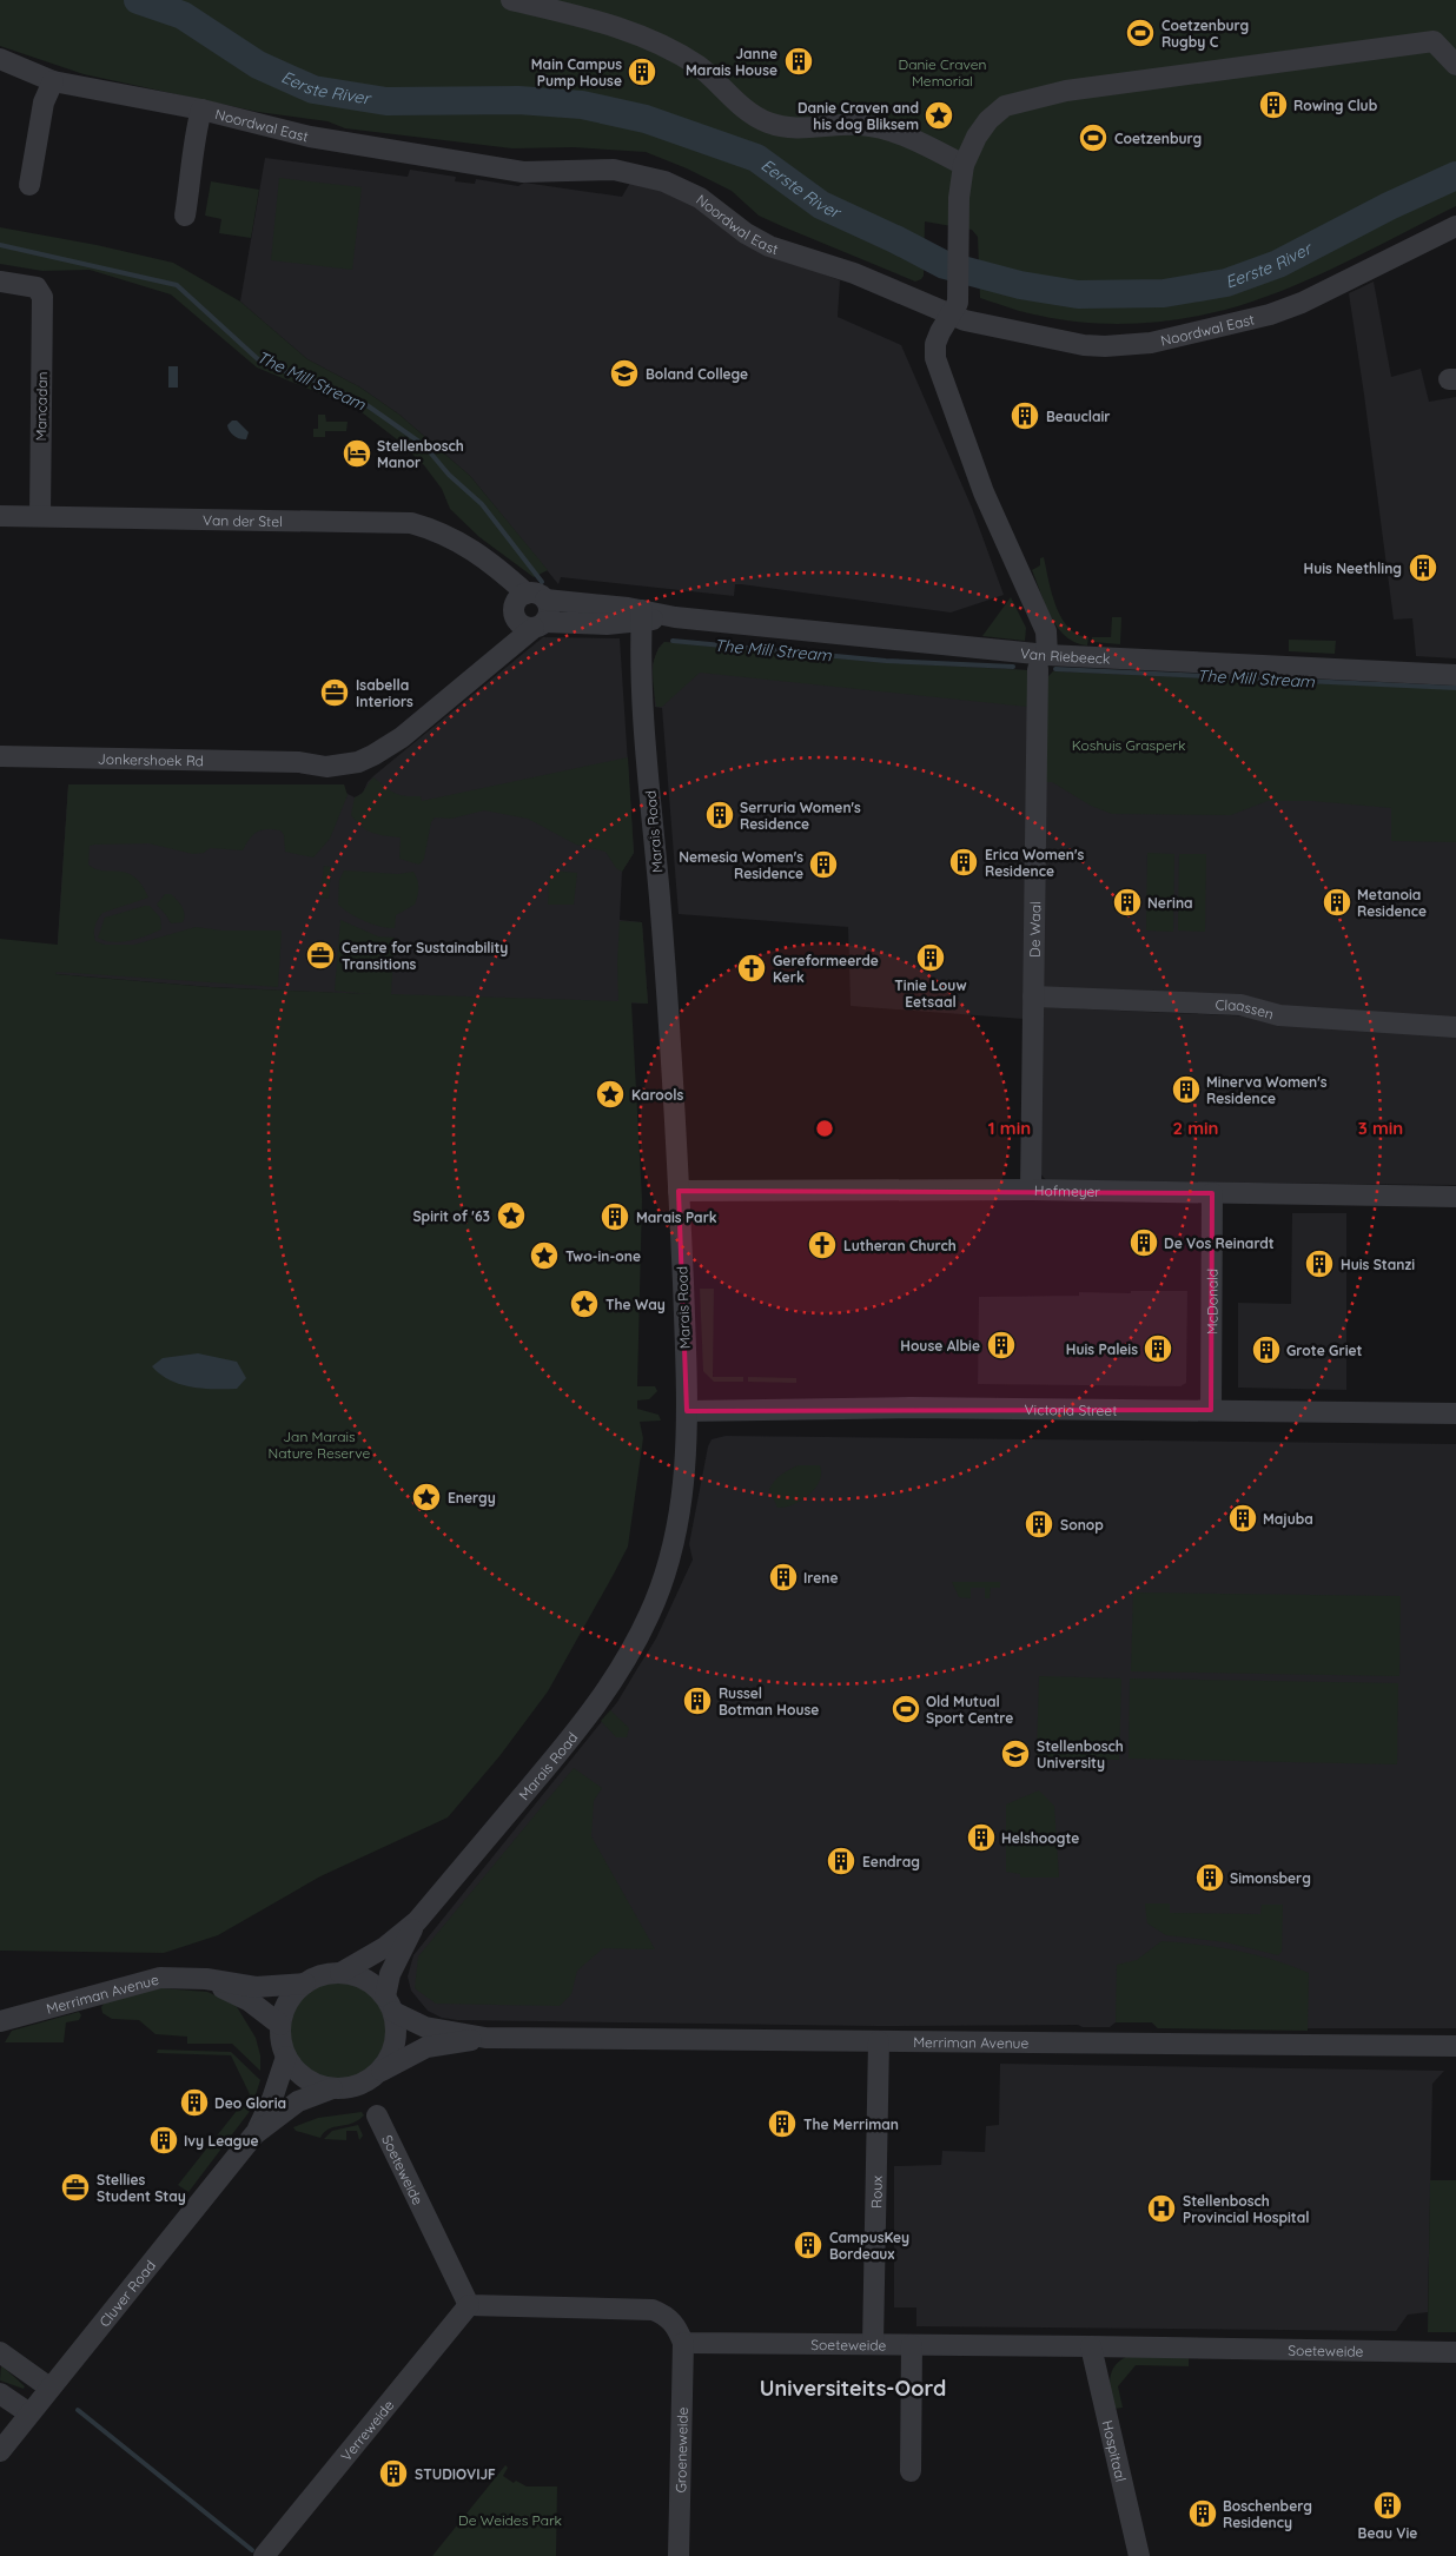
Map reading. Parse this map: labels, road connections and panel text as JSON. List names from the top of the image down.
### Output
{
  "streets": {
    "street": [
      "Noordwal East",
      "Mancadan",
      "Van der Stel",
      "Van Riebeeck",
      "Jonkershoek Rd",
      "Marais Road",
      "De Waal",
      "Claassen",
      "Hofmeyer",
      "McDonald",
      "Victoria Street",
      "Merriman Avenue",
      "Soeteweide",
      "Roux",
      "Cluver Road",
      "Verreweide",
      "Groeneweide",
      "Hospitaal"
    ]
  },
  "crossings": [
    ["Mancadan", "Van der Stel"],
    ["Van der Stel", "Van Riebeeck"],
    ["Van der Stel", "Jonkershoek Rd"],
    ["Van Riebeeck", "Jonkershoek Rd"],
    ["Van Riebeeck", "Marais Road"],
    ["Van Riebeeck", "De Waal"],
    ["Marais Road", "Hofmeyer"],
    ["Marais Road", "Victoria Street"],
    ["Marais Road", "Merriman Avenue"],
    ["Marais Road", "Cluver Road"],
    ["De Waal", "Claassen"],
    ["De Waal", "Hofmeyer"],
    ["Hofmeyer", "McDonald"],
    ["McDonald", "Victoria Street"],
    ["Merriman Avenue", "Roux"],
    ["Merriman Avenue", "Cluver Road"],
    ["Soeteweide", "Roux"],
    ["Soeteweide", "Verreweide"],
    ["Soeteweide", "Groeneweide"],
    ["Soeteweide", "Hospitaal"]
  ],
  "districts": ["Universiteits-Oord"],
  "water": ["Eerste River", "The Mill Stream"],
  "parks": [
    "Danie Craven Memorial",
    "Koshuis Grasperk",
    "Jan Marais Nature Reserve",
    "De Weides Park"
  ],
  "places": {
    "sports": ["Coetzenburg Rugby C", "Coetzenburg", "Old Mutual Sport Centre"],
    "building": [
      "Janne Marais House",
      "Main Campus Pump House",
      "Rowing Club",
      "Beauclair",
      "Huis Neethling",
      "Serruria Women's Residence",
      "Erica Women's Residence",
      "Nemesia Women's Residence",
      "Nerina",
      "Metanoia Residence",
      "Tinie Louw Eetsaal",
      "Minerva Women's Residence",
      "Marais Park",
      "De Vos Reinardt",
      "Huis Stanzi",
      "House Albie",
      "Huis Paleis",
      "Grote Griet",
      "Majuba",
      "Sonop",
      "Irene",
      "Russel Botman House",
      "Helshoogte",
      "Eendrag",
      "Simonsberg",
      "Deo Gloria",
      "The Merriman",
      "Ivy League",
      "CampusKey Bordeaux",
      "STUDIOVIJF",
      "Beau Vie",
      "Boschenberg Residency"
    ],
    "place": [
      "Danie Craven and his dog Bliksem",
      "Karools",
      "Spirit of '63",
      "Two-in-one",
      "The Way",
      "Energy"
    ],
    "school or university": ["Boland College", "Stellenbosch University"],
    "hotel": ["Stellenbosch Manor"],
    "office": ["Isabella Interiors", "Centre for Sustainability Transitions", "Stellies Student Stay"],
    "church": ["Gereformeerde Kerk", "Lutheran Church"],
    "hospital": ["Stellenbosch Provincial Hospital"]
  },
  "rings": ["1 min", "2 min", "3 min"]
}
